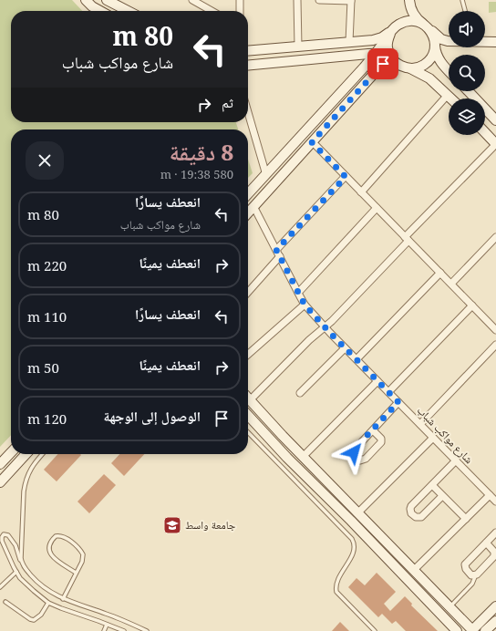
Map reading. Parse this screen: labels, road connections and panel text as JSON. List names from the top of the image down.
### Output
{
  "streets": {
    "street": ["شارع مواكب شباب"]
  },
  "places": {
    "school or university": ["جامعة واسط"]
  },
  "page": {
    "turn": ["80 m", "شارع مواكب شباب"],
    "then": "ثم",
    "heading": ["8 دقيقة", "580 m · 19:38"],
    "list": [
      {
        "name": "انعطف يسارًا",
        "note": "شارع مواكب شباب",
        "value": "80 m"
      },
      {
        "name": "انعطف يمينًا",
        "value": "220 m"
      },
      {
        "name": "انعطف يسارًا",
        "value": "110 m"
      },
      {
        "name": "انعطف يمينًا",
        "value": "50 m"
      },
      {
        "name": "الوصول إلى الوجهة",
        "value": "120 m"
      }
    ]
  }
}
